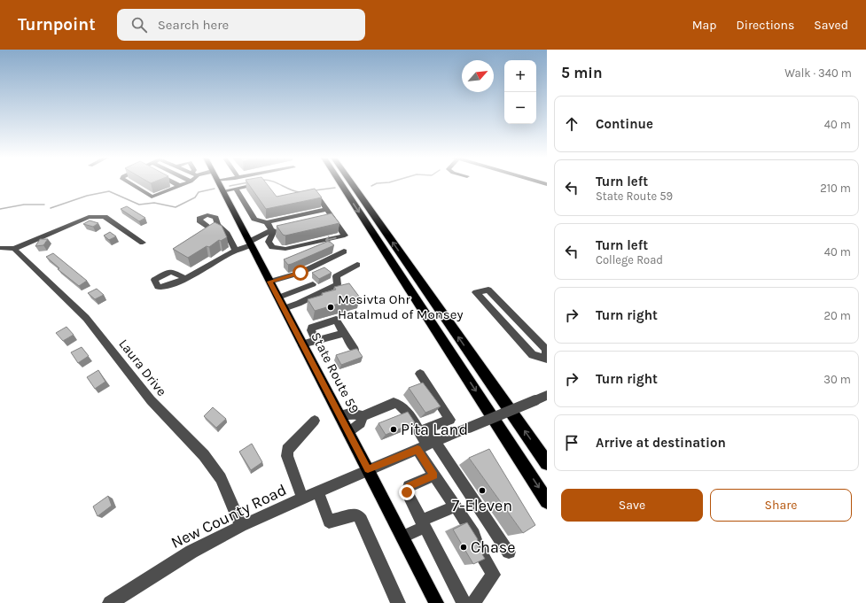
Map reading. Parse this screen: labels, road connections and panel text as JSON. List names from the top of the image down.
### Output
{
  "streets": {
    "main road": ["State Route 59"],
    "street": ["Laura Drive", "New County Road"]
  },
  "crossings": [
    ["Laura Drive", "New County Road"],
    ["State Route 59", "New County Road"]
  ],
  "places": [
    "Mesivta Ohr Hatalmud of Monsey",
    "Pita Land",
    "7-Eleven",
    "Chase"
  ],
  "north": "top right",
  "page": {
    "header": "Turnpoint",
    "search": "Search here",
    "nav": ["Map", "Directions", "Saved"],
    "heading": ["5 min", "Walk · 340 m"],
    "map_buttons": ["+", "−"],
    "list": [
      ["Continue", "40 m"],
      ["Turn left", "State Route 59", "210 m"],
      ["Turn left", "College Road", "40 m"],
      ["Turn right", "20 m"],
      ["Turn right", "30 m"],
      "Arrive at destination"
    ],
    "buttons": ["Save", "Share"]
  }
}
